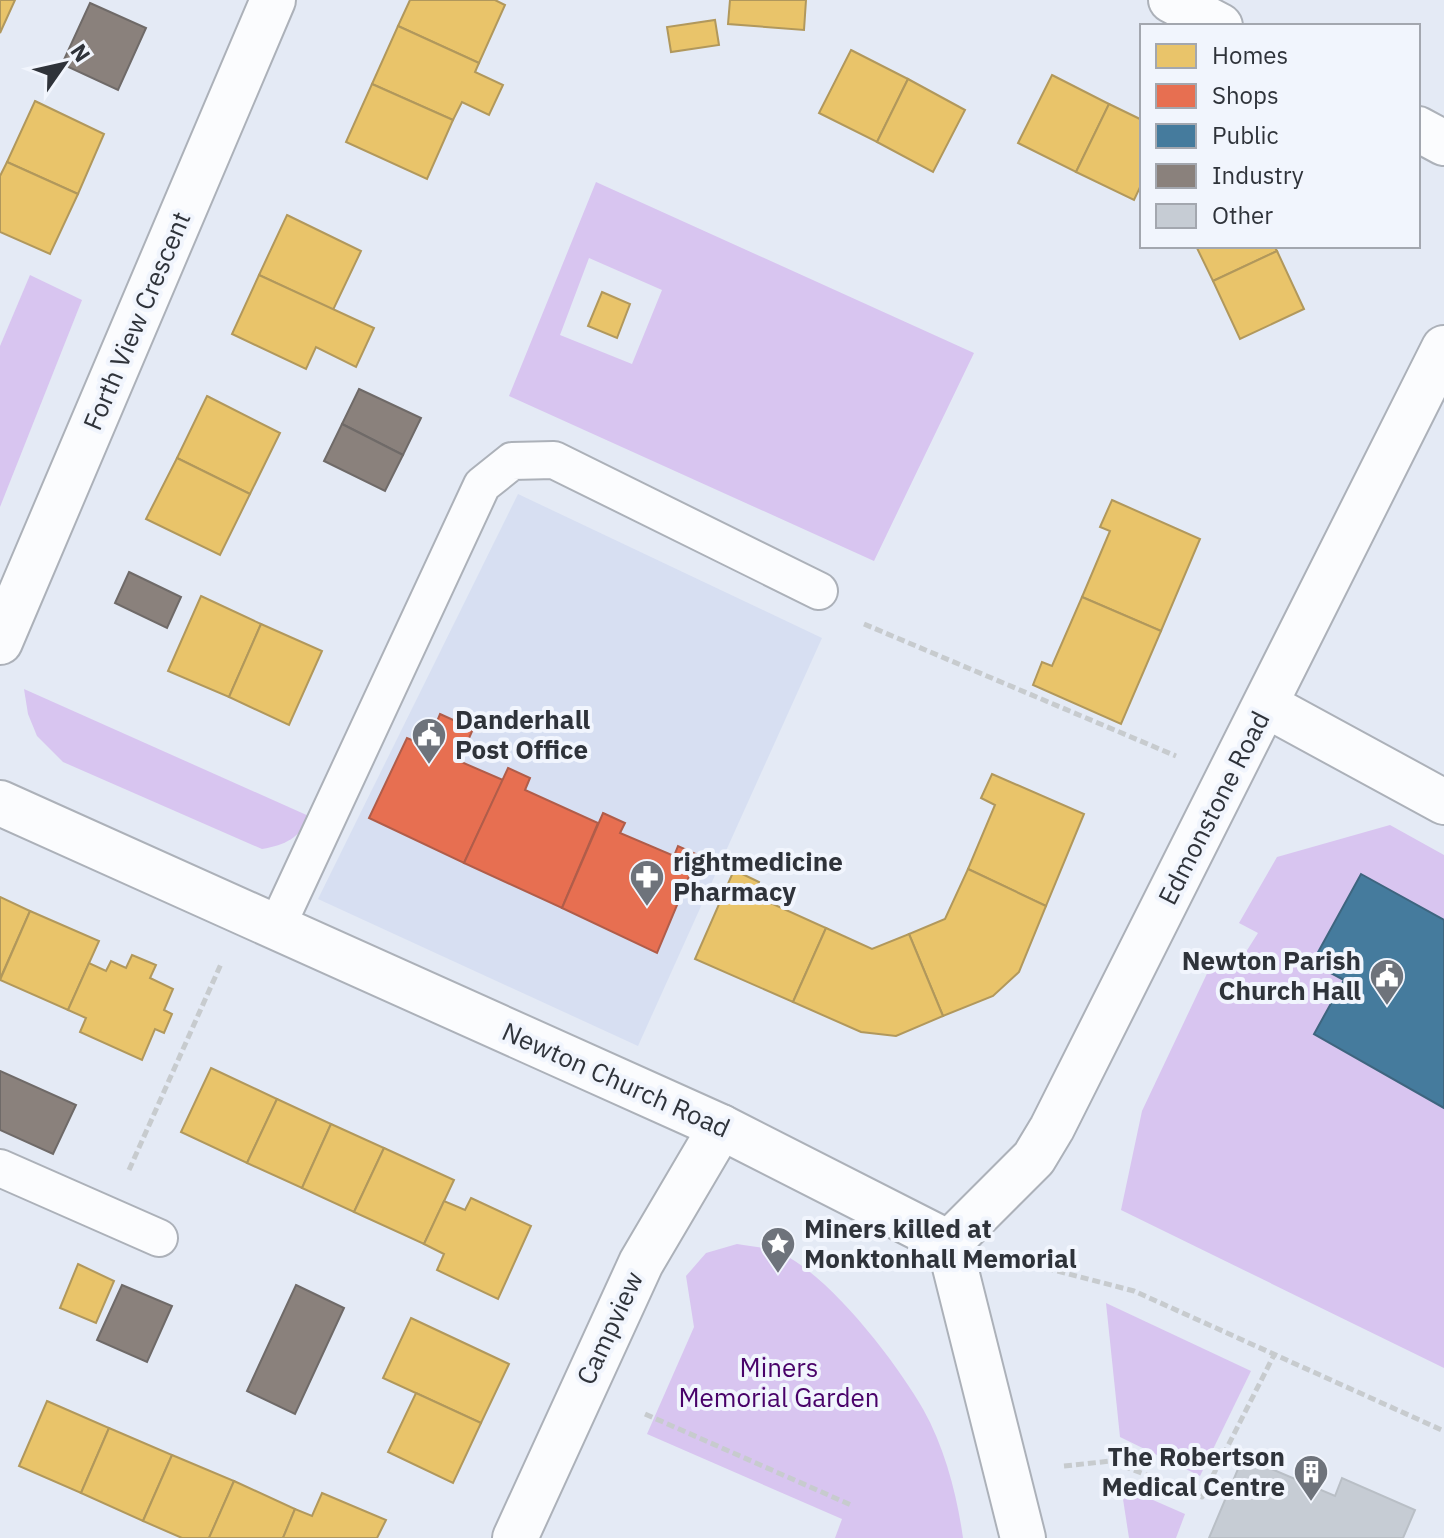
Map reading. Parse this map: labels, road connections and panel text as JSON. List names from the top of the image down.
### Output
{
  "streets": {
    "street": [
      "Forth View Crescent",
      "Edmonstone Road",
      "Newton Church Road",
      "Campview"
    ]
  },
  "crossings": [
    ["Edmonstone Road", "Newton Church Road"],
    ["Newton Church Road", "Campview"]
  ],
  "parks": ["Miners Memorial Garden"],
  "places": {
    "public building": ["Danderhall Post Office", "Newton Parish Church Hall"],
    "pharmacy": ["rightmedicine Pharmacy"],
    "place": ["Miners killed at Monktonhall Memorial"],
    "building": ["The Robertson Medical Centre"]
  },
  "legend": [
    "Homes",
    "Shops",
    "Public",
    "Industry",
    "Other"
  ],
  "north": "top right"
}
